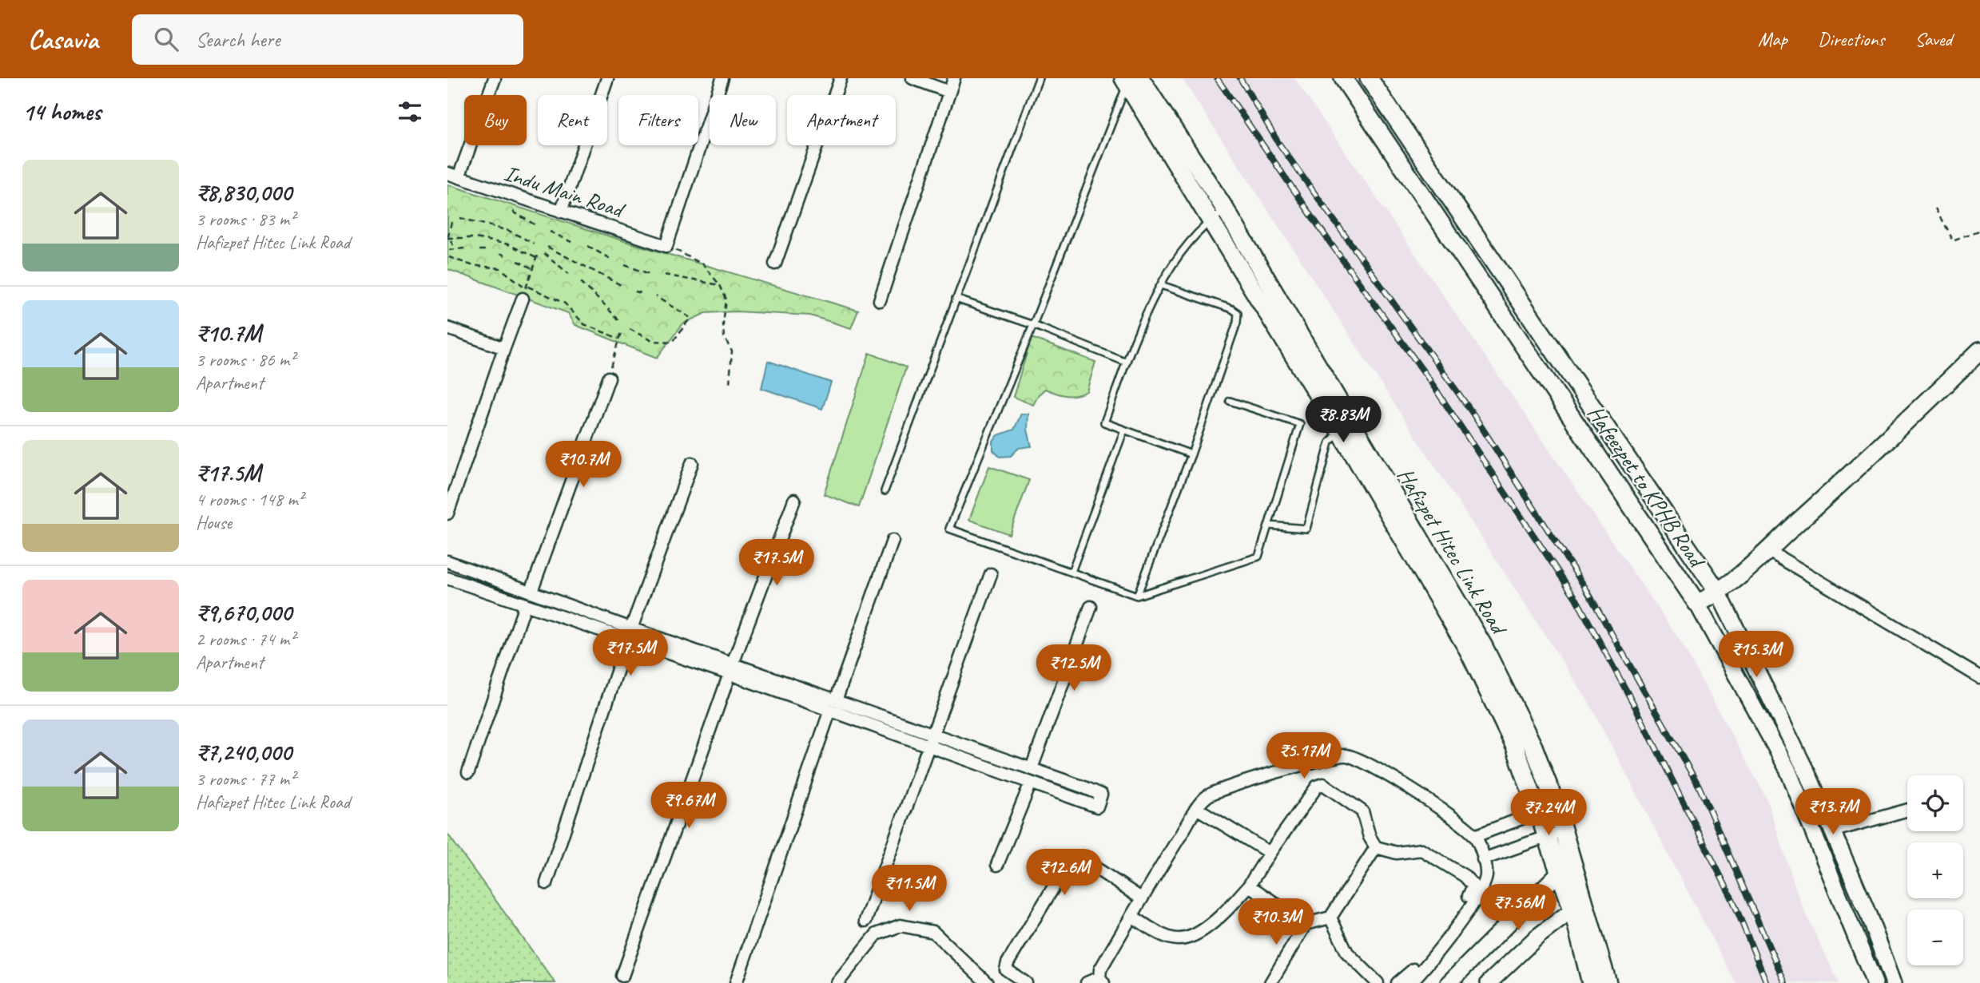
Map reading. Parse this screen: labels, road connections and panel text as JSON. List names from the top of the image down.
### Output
{
  "streets": {
    "main road": ["Hafeezpet to KPHB Road", "Hafizpet Hitec Link Road"],
    "street": ["Indu Main Road"]
  },
  "page": {
    "header": "Casavia",
    "search": "Search here",
    "nav": ["Map", "Directions", "Saved"],
    "heading": "14 homes",
    "chip": [
      "Buy",
      "Rent",
      "Filters",
      "New",
      "Apartment"
    ],
    "list": [
      {
        "name": "₹8,830,000",
        "note": "3 rooms · 83 m² · Hafizpet Hitec Link Road"
      },
      {
        "name": "₹10.7M",
        "note": "3 rooms · 86 m² · Apartment"
      },
      {
        "name": "₹17.5M",
        "note": "4 rooms · 148 m² · House"
      },
      {
        "name": "₹9,670,000",
        "note": "2 rooms · 74 m² · Apartment"
      },
      {
        "name": "₹7,240,000",
        "note": "3 rooms · 77 m² · Hafizpet Hitec Link Road"
      }
    ],
    "price": [
      "₹8.83M",
      "₹10.7M",
      "₹17.5M",
      "₹17.5M",
      "₹15.3M",
      "₹12.5M",
      "₹5.17M",
      "₹9.67M",
      "₹13.7M",
      "₹7.24M",
      "₹12.6M",
      "₹11.5M",
      "₹7.56M",
      "₹10.3M"
    ],
    "map_buttons": ["+", "−"]
  }
}
